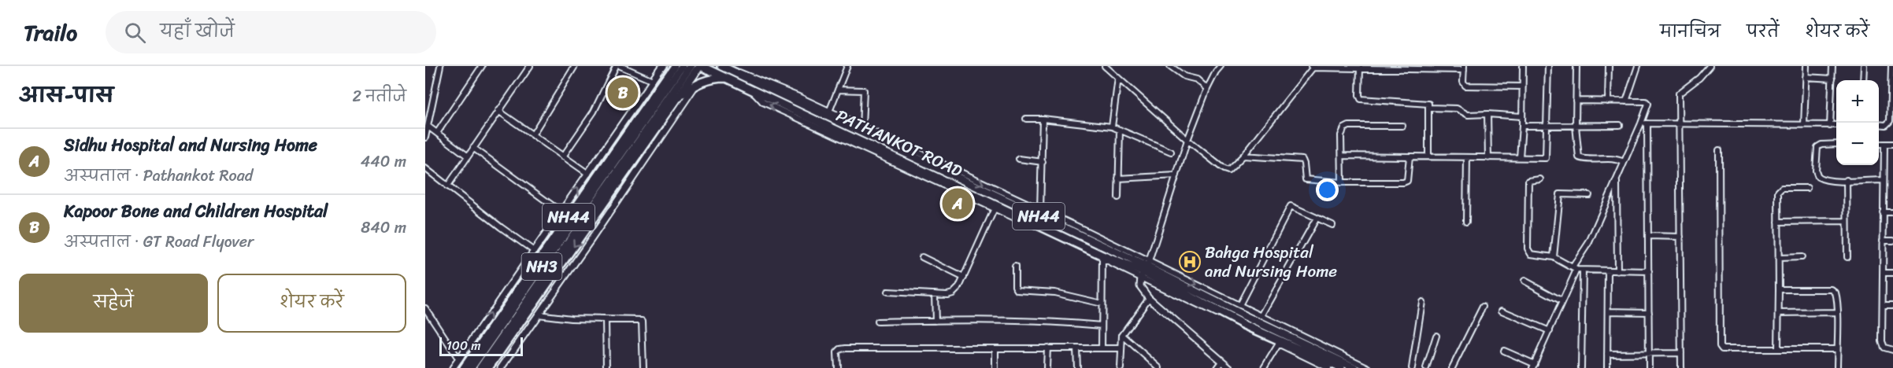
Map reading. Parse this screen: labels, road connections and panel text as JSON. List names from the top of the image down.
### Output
{
  "streets": {
    "highway": ["PATHANKOT ROAD", "NH44", "NH3"]
  },
  "crossings": [
    ["PATHANKOT ROAD", "NH44"]
  ],
  "places": {
    "hospital": ["Bahga Hospital and Nursing Home"]
  },
  "scale_bar": "100 m",
  "page": {
    "header": "Trailo",
    "search": "यहाँ खोजें",
    "nav": ["मानचित्र", "परतें", "शेयर करें"],
    "heading": ["आस-पास", "2 नतीजे"],
    "pins": ["B", "A"],
    "map_buttons": ["+", "−"],
    "list": [
      {
        "mark": "A",
        "name": "Sidhu Hospital and Nursing Home",
        "note": "अस्पताल · Pathankot Road",
        "value": "440 m"
      },
      {
        "mark": "B",
        "name": "Kapoor Bone and Children Hospital",
        "note": "अस्पताल · GT Road Flyover",
        "value": "840 m"
      }
    ],
    "buttons": ["सहेजें", "शेयर करें"],
    "scale": "100 m"
  }
}
